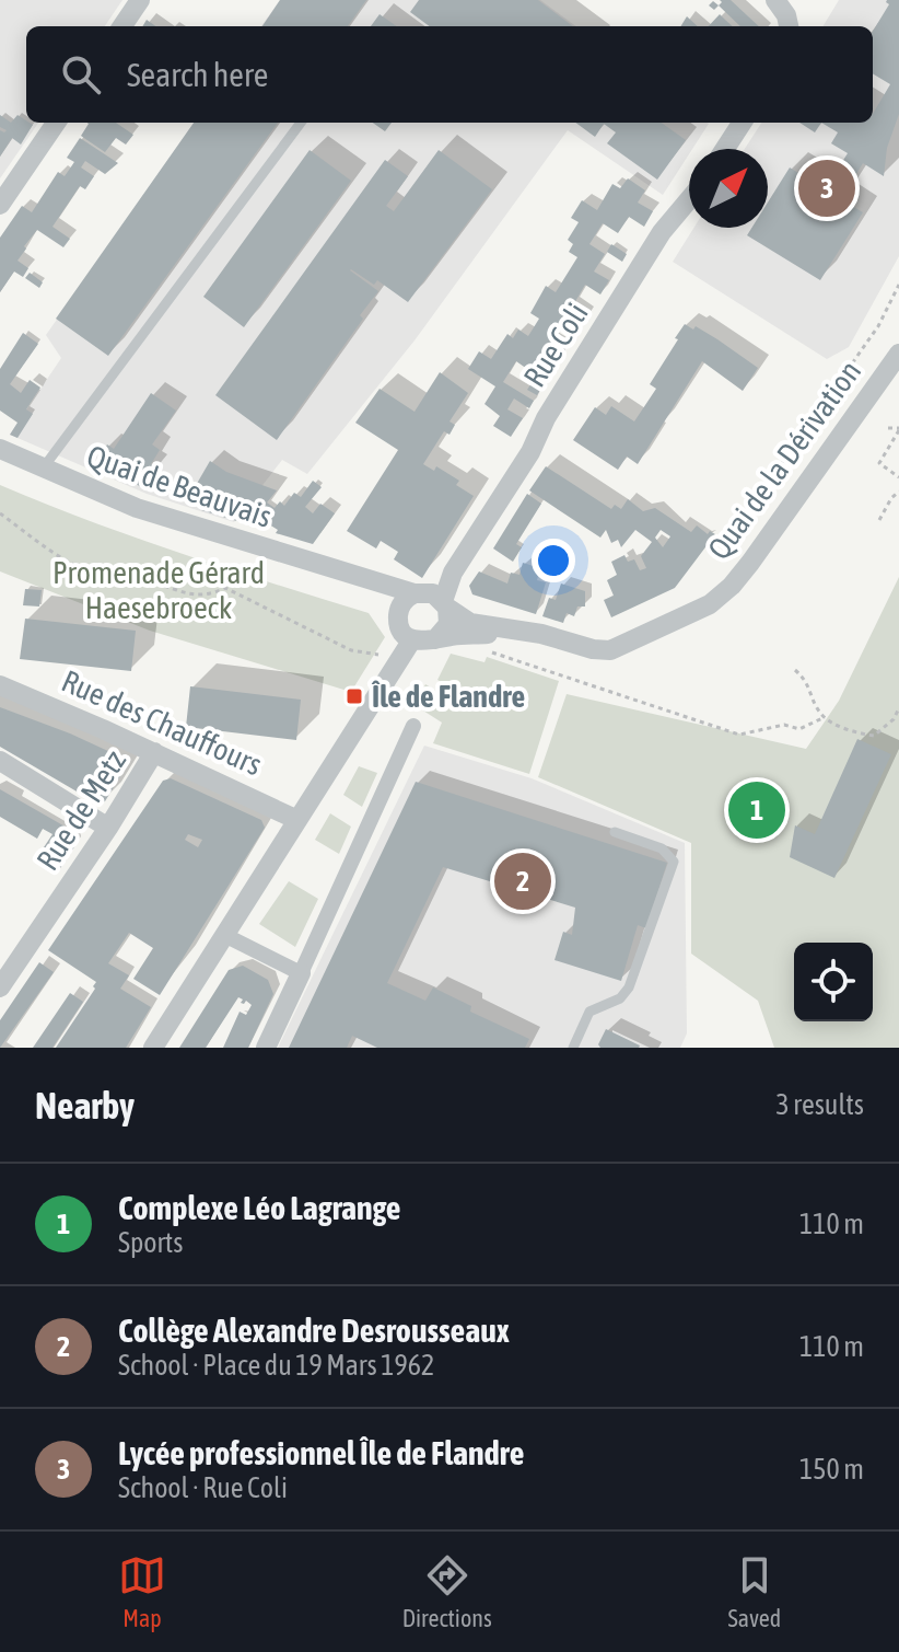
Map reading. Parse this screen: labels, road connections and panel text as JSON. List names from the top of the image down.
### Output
{
  "streets": {
    "street": [
      "Rue Coli",
      "Quai de la Dérivation",
      "Quai de Beauvais",
      "Rue des Chauffours",
      "Rue de Metz"
    ]
  },
  "crossings": [
    ["Rue Coli", "Quai de la Dérivation"],
    ["Rue Coli", "Quai de Beauvais"],
    ["Quai de la Dérivation", "Quai de Beauvais"],
    ["Rue des Chauffours", "Rue de Metz"]
  ],
  "parks": ["Promenade Gérard Haesebroeck"],
  "places": {
    "transit": ["Île de Flandre"]
  },
  "north": "top right",
  "page": {
    "search": "Search here",
    "pins": ["3", "1", "2"],
    "heading": ["Nearby", "3 results"],
    "list": [
      {
        "mark": "1",
        "name": "Complexe Léo Lagrange",
        "note": "Sports",
        "value": "110 m"
      },
      {
        "mark": "2",
        "name": "Collège Alexandre Desrousseaux",
        "note": "School · Place du 19 Mars 1962",
        "value": "110 m"
      },
      {
        "mark": "3",
        "name": "Lycée professionnel Île de Flandre",
        "note": "School · Rue Coli",
        "value": "150 m"
      }
    ],
    "nav": ["Map", "Directions", "Saved"]
  }
}
